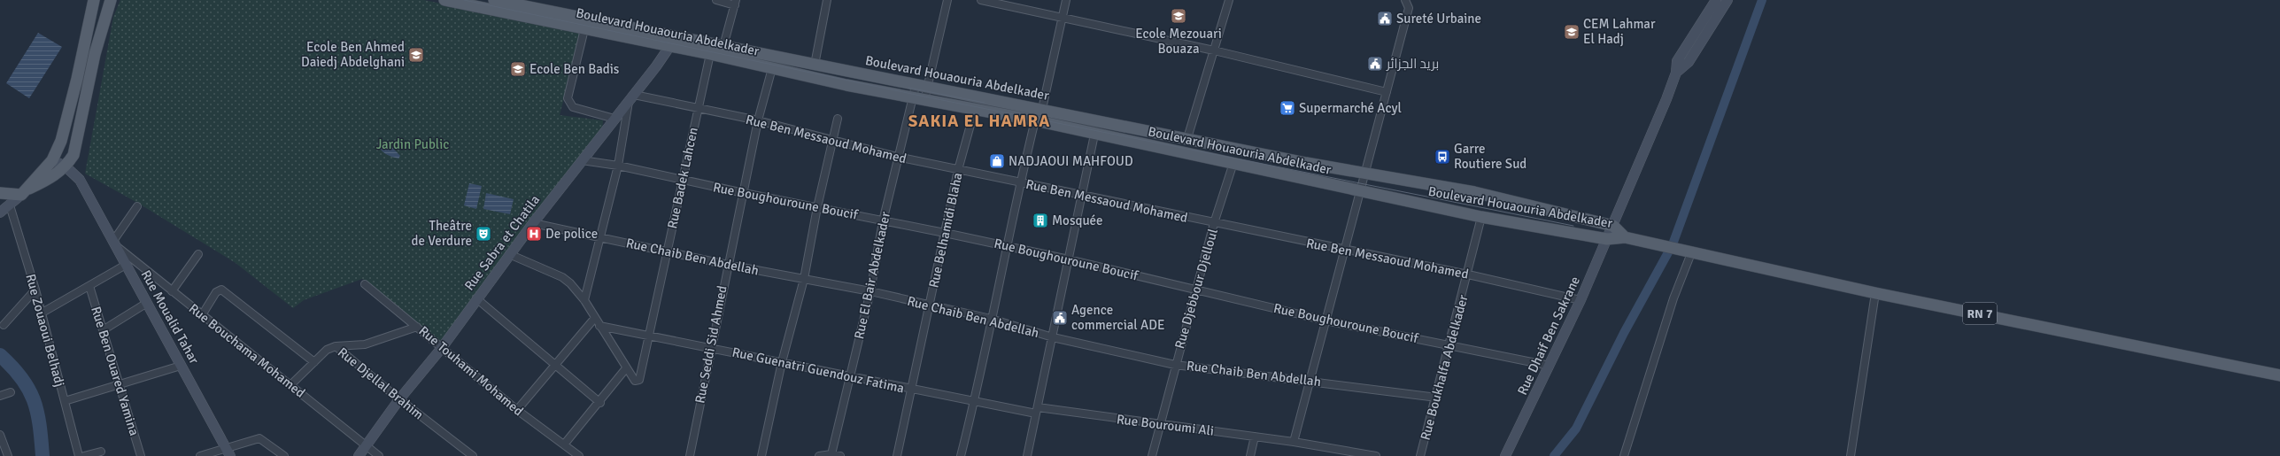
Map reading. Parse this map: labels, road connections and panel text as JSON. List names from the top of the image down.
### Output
{
  "streets": {
    "main road": ["Boulevard Houaouria Abdelkader", "RN 7"],
    "street": [
      "Rue Ben Messaoud Mohamed",
      "Rue Badek Lahcen",
      "Rue Boughouroune Boucif",
      "Rue Belhamidi Blaha",
      "Rue Sabra et Chatila",
      "Rue Chaib Ben Abdellah",
      "Rue El Bair Abdelkader",
      "Rue Djebbour Djelloul",
      "Rue Moualid Tahar",
      "Rue Zouaoui Belhadj",
      "Rue Dhaif Ben Sakrane",
      "Rue Seddi Sid Ahmed",
      "Rue Bouchama Mohamed",
      "Rue Boukhalfa Abdelkader",
      "Rue Guenatri Guendouz Fatima",
      "Rue Ben Ouared Yamina",
      "Rue Touhami Mohamed",
      "Rue Djellal Brahim",
      "Rue Bouroumi Ali"
    ]
  },
  "crossings": [
    ["Boulevard Houaouria Abdelkader", "Rue Badek Lahcen"],
    ["Boulevard Houaouria Abdelkader", "Rue Belhamidi Blaha"],
    ["Boulevard Houaouria Abdelkader", "Rue Sabra et Chatila"],
    ["Boulevard Houaouria Abdelkader", "Rue El Bair Abdelkader"],
    ["Boulevard Houaouria Abdelkader", "Rue Djebbour Djelloul"],
    ["Boulevard Houaouria Abdelkader", "RN 7"],
    ["Boulevard Houaouria Abdelkader", "Rue Dhaif Ben Sakrane"],
    ["Boulevard Houaouria Abdelkader", "Rue Seddi Sid Ahmed"],
    ["Boulevard Houaouria Abdelkader", "Rue Boukhalfa Abdelkader"],
    ["Rue Ben Messaoud Mohamed", "Rue Badek Lahcen"],
    ["Rue Ben Messaoud Mohamed", "Rue Belhamidi Blaha"],
    ["Rue Ben Messaoud Mohamed", "Rue Sabra et Chatila"],
    ["Rue Ben Messaoud Mohamed", "Rue El Bair Abdelkader"],
    ["Rue Ben Messaoud Mohamed", "Rue Djebbour Djelloul"],
    ["Rue Ben Messaoud Mohamed", "Rue Dhaif Ben Sakrane"],
    ["Rue Ben Messaoud Mohamed", "Rue Seddi Sid Ahmed"],
    ["Rue Ben Messaoud Mohamed", "Rue Boukhalfa Abdelkader"],
    ["Rue Badek Lahcen", "Rue Boughouroune Boucif"],
    ["Rue Badek Lahcen", "Rue Chaib Ben Abdellah"],
    ["Rue Badek Lahcen", "Rue Guenatri Guendouz Fatima"],
    ["Rue Boughouroune Boucif", "Rue Belhamidi Blaha"],
    ["Rue Boughouroune Boucif", "Rue Sabra et Chatila"],
    ["Rue Boughouroune Boucif", "Rue El Bair Abdelkader"],
    ["Rue Boughouroune Boucif", "Rue Djebbour Djelloul"],
    ["Rue Boughouroune Boucif", "Rue Dhaif Ben Sakrane"],
    ["Rue Boughouroune Boucif", "Rue Seddi Sid Ahmed"],
    ["Rue Boughouroune Boucif", "Rue Boukhalfa Abdelkader"],
    ["Rue Belhamidi Blaha", "Rue Chaib Ben Abdellah"],
    ["Rue Belhamidi Blaha", "Rue Guenatri Guendouz Fatima"],
    ["Rue Sabra et Chatila", "Rue Chaib Ben Abdellah"],
    ["Rue Sabra et Chatila", "Rue Bouchama Mohamed"],
    ["Rue Sabra et Chatila", "Rue Touhami Mohamed"],
    ["Rue Sabra et Chatila", "Rue Djellal Brahim"],
    ["Rue Chaib Ben Abdellah", "Rue El Bair Abdelkader"],
    ["Rue Chaib Ben Abdellah", "Rue Djebbour Djelloul"],
    ["Rue Chaib Ben Abdellah", "Rue Seddi Sid Ahmed"],
    ["Rue Chaib Ben Abdellah", "Rue Boukhalfa Abdelkader"],
    ["Rue El Bair Abdelkader", "Rue Guenatri Guendouz Fatima"],
    ["Rue Djebbour Djelloul", "Rue Bouroumi Ali"],
    ["Rue Moualid Tahar", "Rue Bouchama Mohamed"],
    ["Rue Seddi Sid Ahmed", "Rue Guenatri Guendouz Fatima"],
    ["Rue Bouchama Mohamed", "Rue Djellal Brahim"],
    ["Rue Guenatri Guendouz Fatima", "Rue Bouroumi Ali"]
  ],
  "districts": ["SAKIA EL HAMRA"],
  "parks": ["Jardin Public"],
  "places": {
    "school or university": [
      "Ecole Mezouari Bouaza",
      "CEM Lahmar El Hadj",
      "Ecole Ben Ahmed Daiedj Abdelghani",
      "Ecole Ben Badis"
    ],
    "public building": ["Sureté Urbaine", "بريد الجزائر", "Agence commercial ADE"],
    "supermarket": ["Supermarché Acyl"],
    "bus stop": ["Garre Routiere Sud"],
    "shop": ["NADJAOUI MAHFOUD"],
    "building": ["Mosquée"],
    "theatre": ["Theâtre de Verdure"],
    "hospital": ["De police"]
  }
}
